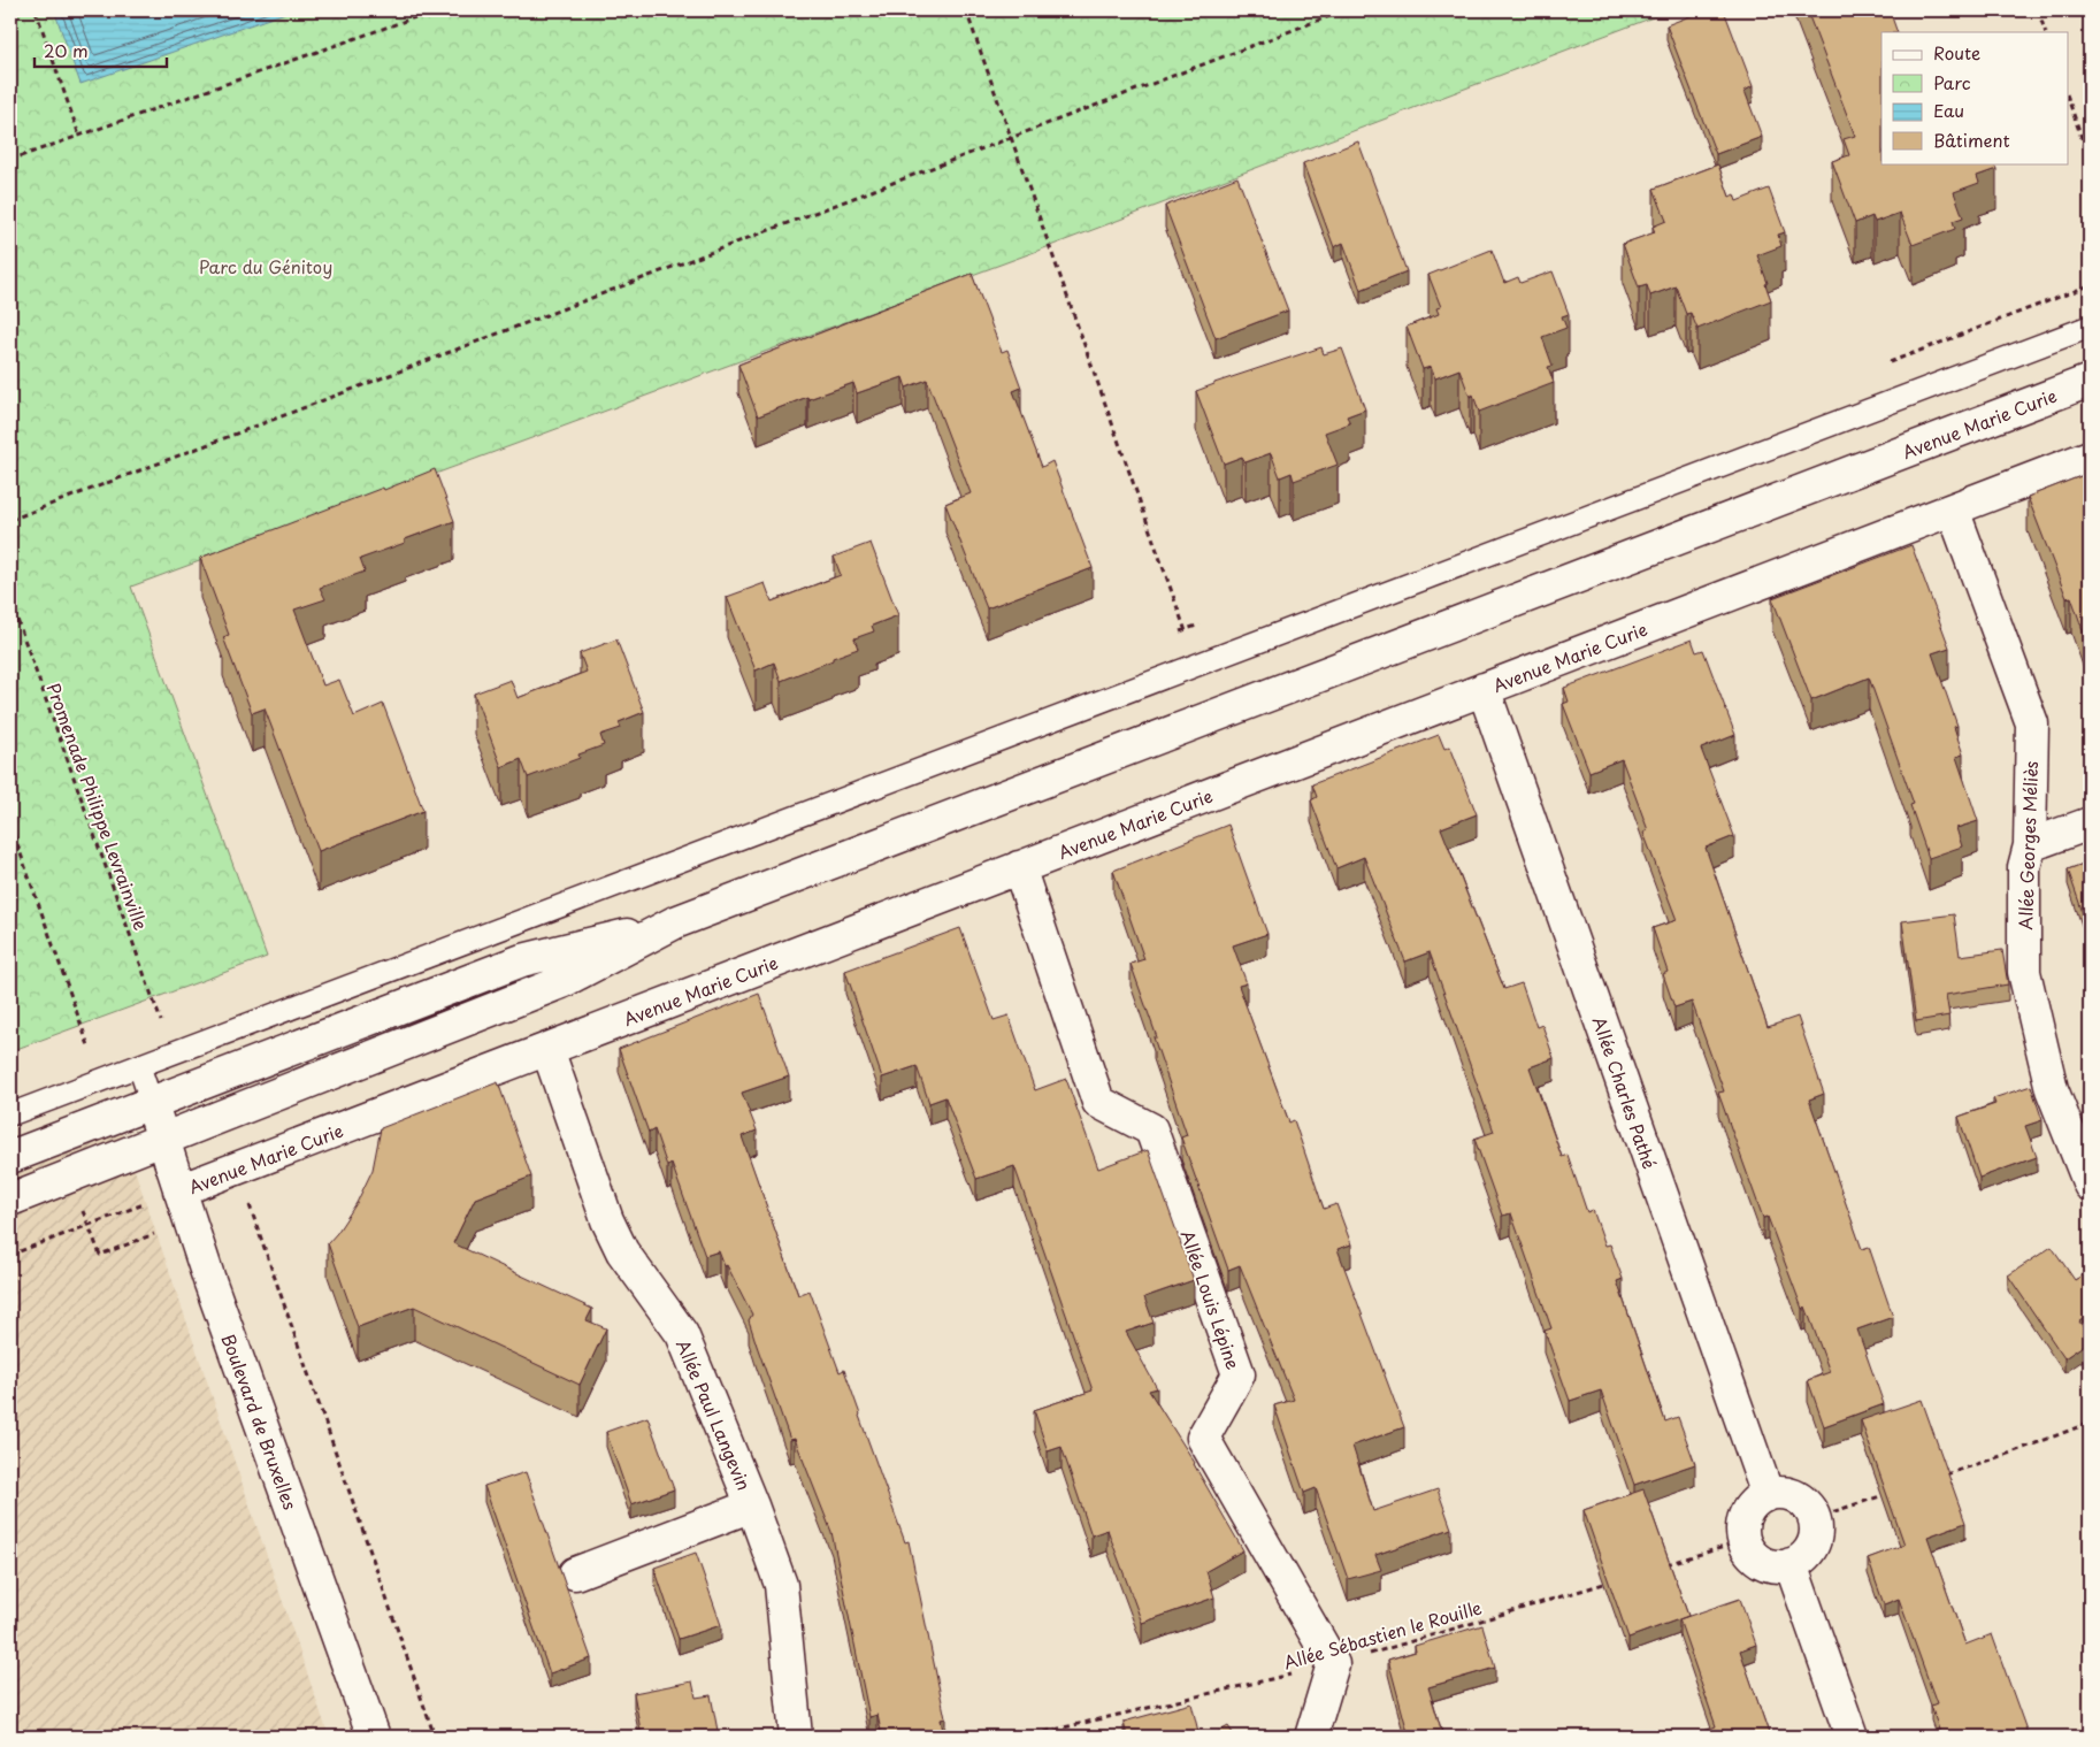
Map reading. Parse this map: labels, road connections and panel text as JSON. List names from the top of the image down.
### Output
{
  "streets": {
    "street": [
      "Avenue Marie Curie",
      "Allée Georges Méliès",
      "Allée Charles Pathé",
      "Allée Louis Lépine",
      "Allée Paul Langevin",
      "Boulevard de Bruxelles"
    ],
    "path": ["Promenade Philippe Levrainville", "Allée Sébastien le Rouille"]
  },
  "crossings": [
    ["Avenue Marie Curie", "Allée Georges Méliès"],
    ["Avenue Marie Curie", "Allée Charles Pathé"],
    ["Avenue Marie Curie", "Allée Louis Lépine"],
    ["Avenue Marie Curie", "Allée Paul Langevin"],
    ["Avenue Marie Curie", "Boulevard de Bruxelles"],
    ["Allée Louis Lépine", "Allée Sébastien le Rouille"]
  ],
  "parks": ["Parc du Génitoy"],
  "legend": [
    "Route",
    "Parc",
    "Eau",
    "Bâtiment"
  ],
  "scale_bar": "20 m"
}
